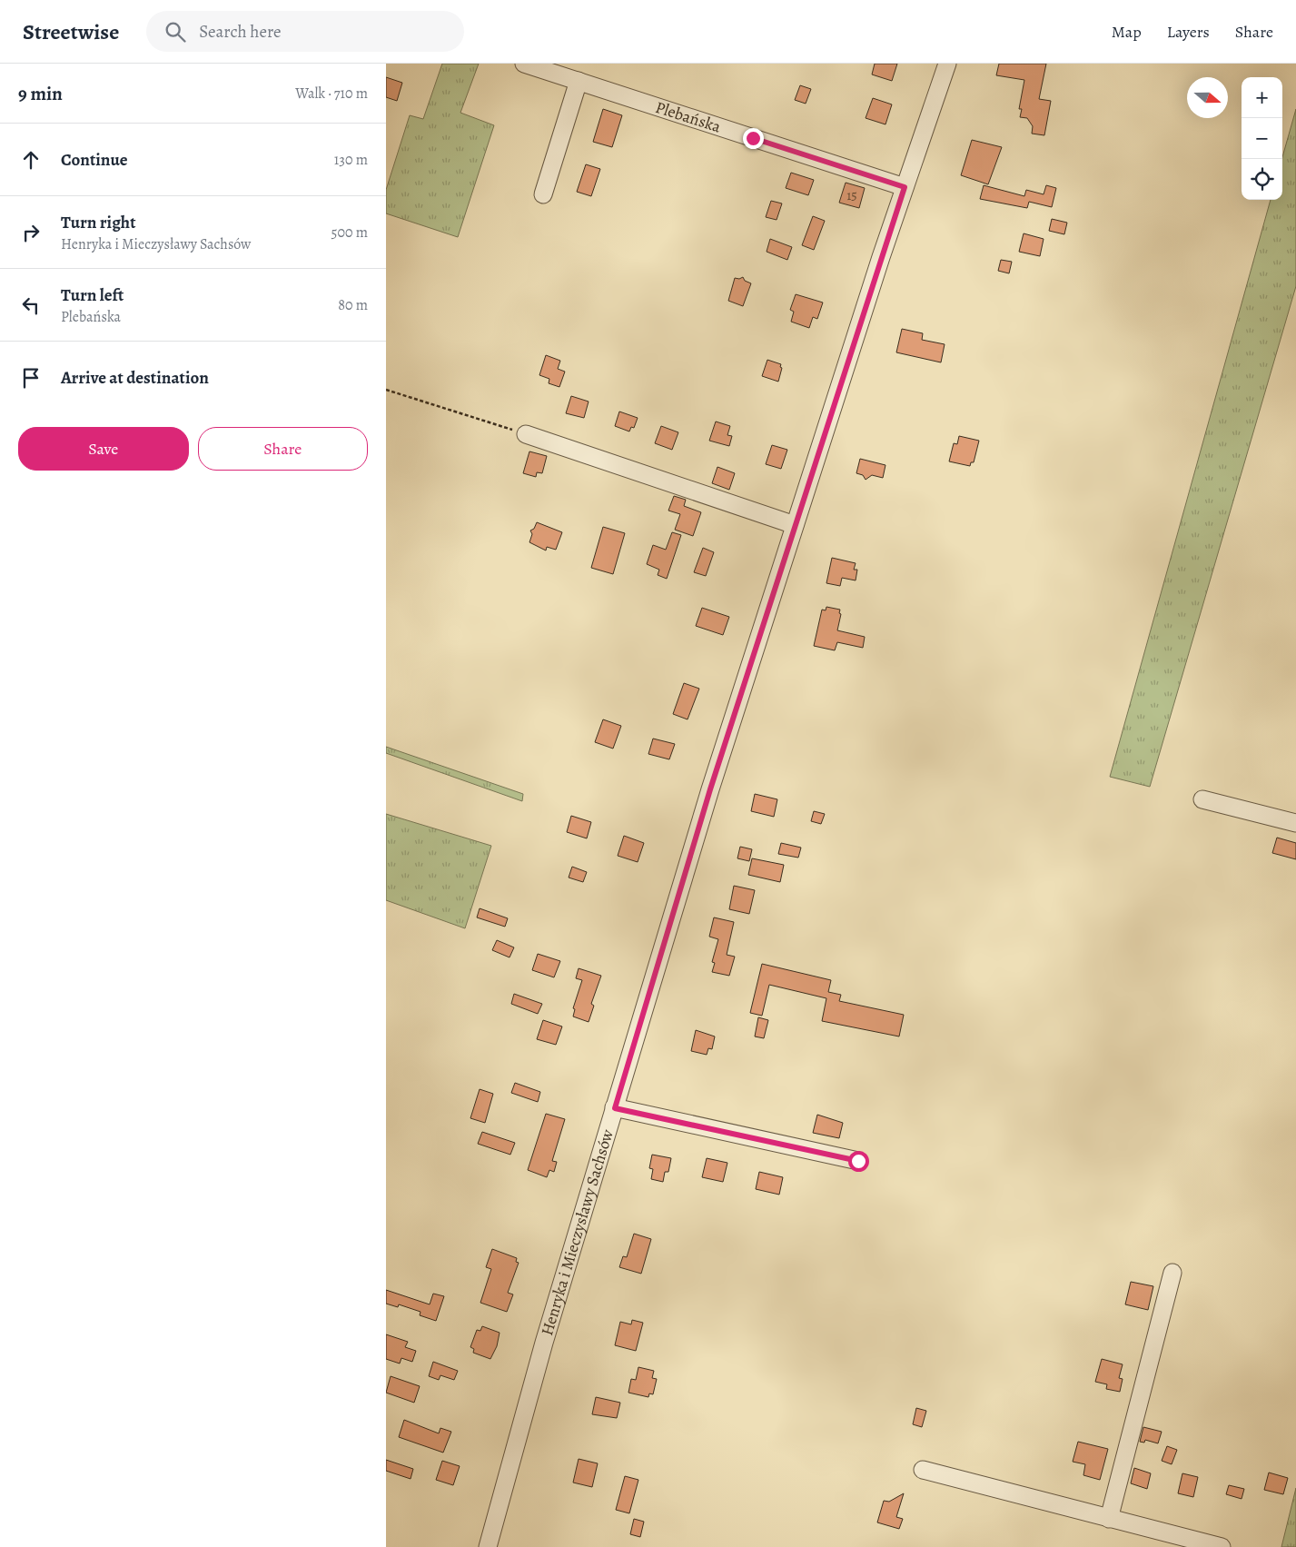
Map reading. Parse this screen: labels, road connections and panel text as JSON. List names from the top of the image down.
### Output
{
  "streets": {
    "street": ["Plebańska", "Henryka i Mieczysławy Sachsów"]
  },
  "crossings": [
    ["Plebańska", "Henryka i Mieczysławy Sachsów"]
  ],
  "house_numbers": ["15"],
  "north": "right",
  "page": {
    "header": "Streetwise",
    "search": "Search here",
    "nav": ["Map", "Layers", "Share"],
    "heading": ["9 min", "Walk · 710 m"],
    "map_buttons": ["+", "−"],
    "list": [
      ["Continue", "130 m"],
      ["Turn right", "Henryka i Mieczysławy Sachsów", "500 m"],
      ["Turn left", "Plebańska", "80 m"],
      "Arrive at destination"
    ],
    "buttons": ["Save", "Share"]
  }
}
